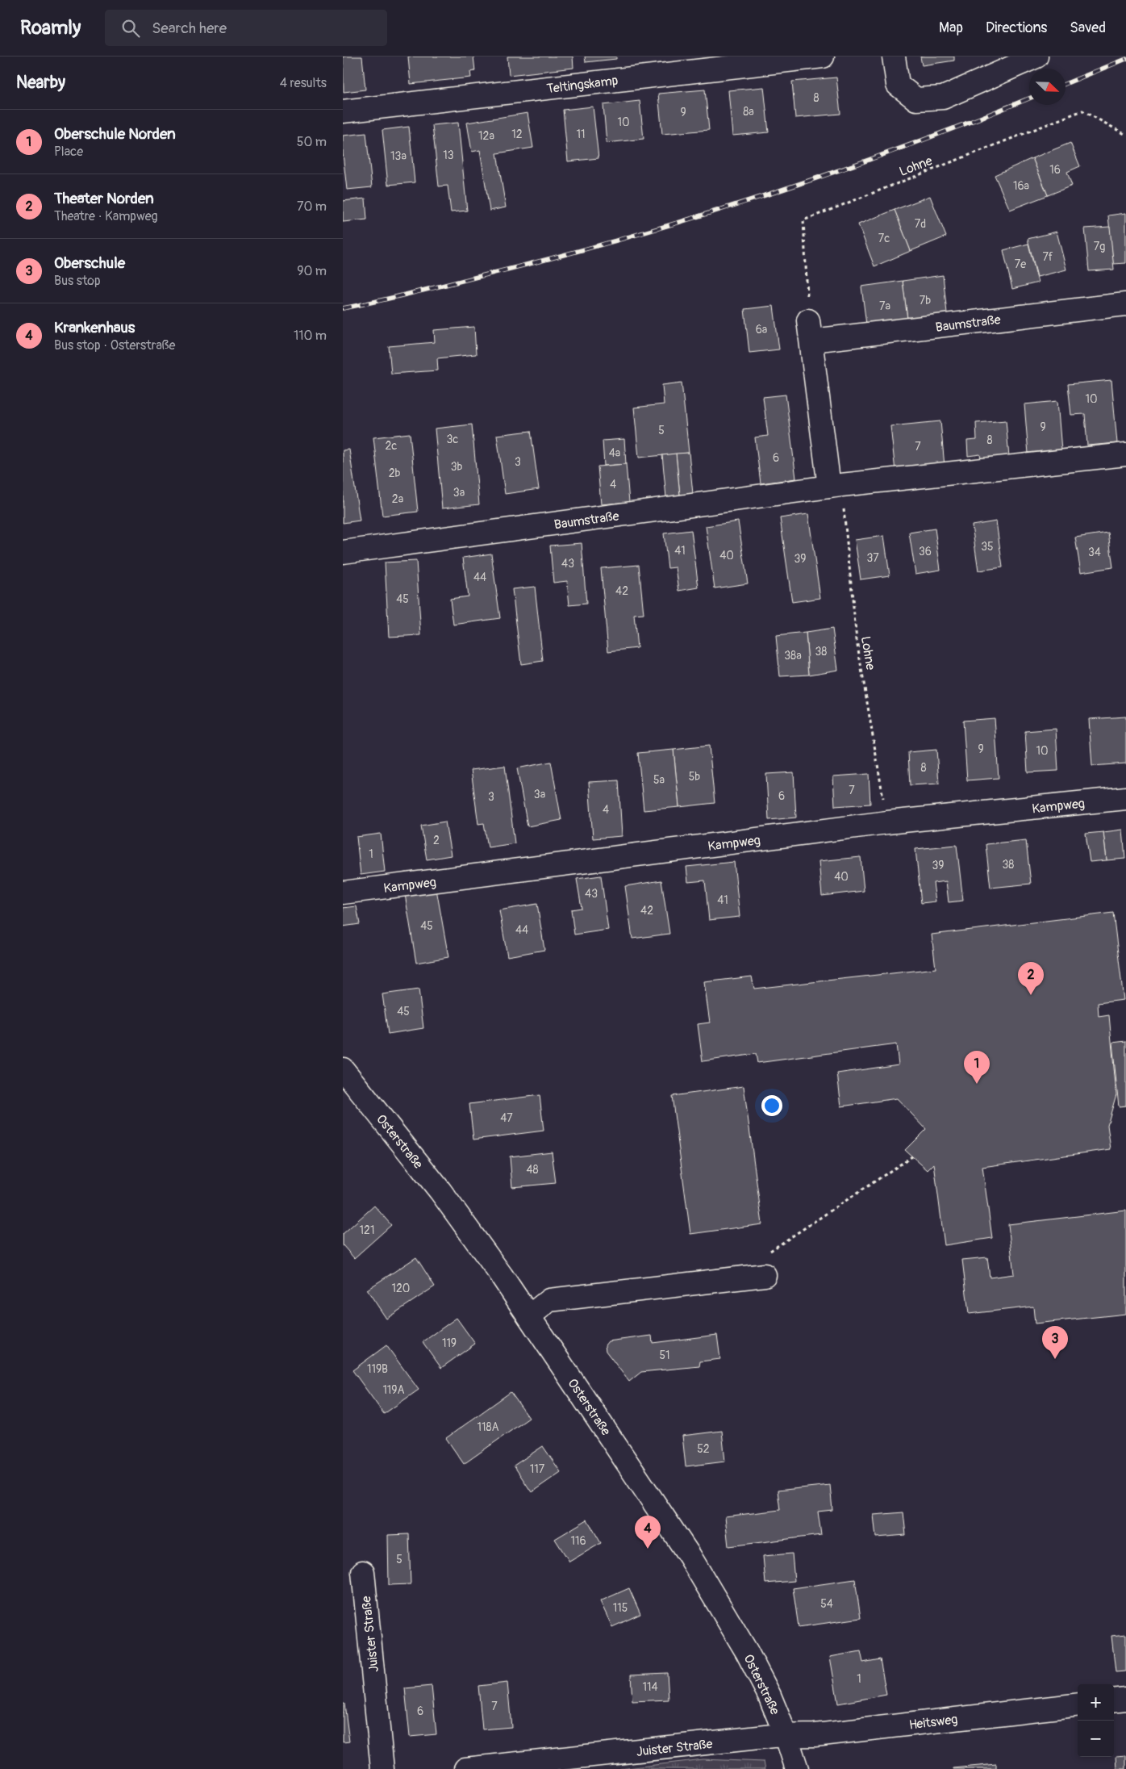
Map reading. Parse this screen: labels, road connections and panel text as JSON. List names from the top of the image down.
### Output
{
  "streets": {
    "street": [
      "Teltingskamp",
      "Baumstraße",
      "Kampweg",
      "Osterstraße",
      "Juister Straße",
      "Heitsweg"
    ],
    "path": ["Lohne"]
  },
  "crossings": [
    ["Lohne", "Baumstraße"],
    ["Lohne", "Kampweg"],
    ["Osterstraße", "Juister Straße"],
    ["Osterstraße", "Heitsweg"],
    ["Juister Straße", "Heitsweg"]
  ],
  "house_numbers": [
    "8",
    "8a",
    "9",
    "10",
    "12",
    "11",
    "12a",
    "13",
    "13a",
    "16",
    "16a",
    "7d",
    "7c",
    "7g",
    "7f",
    "7e",
    "7b",
    "7a",
    "6a",
    "10",
    "9",
    "5",
    "3c",
    "8",
    "2c",
    "7",
    "4a",
    "6",
    "3",
    "3b",
    "2b",
    "4",
    "3a",
    "2a",
    "35",
    "41",
    "36",
    "34",
    "40",
    "37",
    "39",
    "43",
    "44",
    "42",
    "45",
    "38",
    "38a",
    "9",
    "10",
    "8",
    "5b",
    "5a",
    "7",
    "3a",
    "6",
    "3",
    "4",
    "2",
    "1",
    "38",
    "39",
    "40",
    "43",
    "41",
    "42",
    "45",
    "44",
    "45",
    "47",
    "48",
    "121",
    "120",
    "119",
    "51",
    "119B",
    "119A",
    "118A",
    "52",
    "117",
    "116",
    "5",
    "54",
    "115",
    "1",
    "114",
    "7",
    "6"
  ],
  "north": "bottom right",
  "page": {
    "header": "Roamly",
    "search": "Search here",
    "nav": ["Map", "Directions", "Saved"],
    "heading": ["Nearby", "4 results"],
    "list": [
      {
        "mark": "1",
        "name": "Oberschule Norden",
        "note": "Place",
        "value": "50 m"
      },
      {
        "mark": "2",
        "name": "Theater Norden",
        "note": "Theatre · Kampweg",
        "value": "70 m"
      },
      {
        "mark": "3",
        "name": "Oberschule",
        "note": "Bus stop",
        "value": "90 m"
      },
      {
        "mark": "4",
        "name": "Krankenhaus",
        "note": "Bus stop · Osterstraße",
        "value": "110 m"
      }
    ],
    "pins": [
      "2",
      "1",
      "3",
      "4"
    ],
    "map_buttons": ["+", "−"]
  }
}
